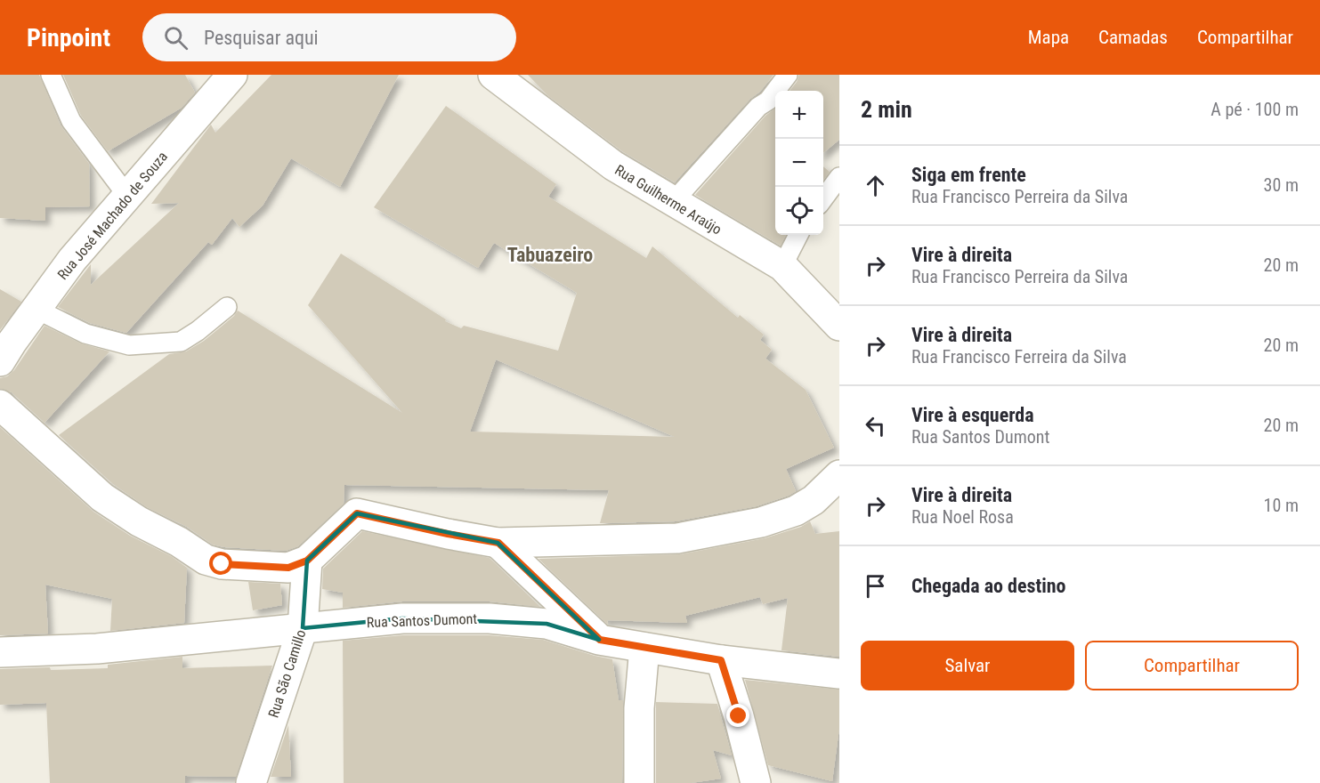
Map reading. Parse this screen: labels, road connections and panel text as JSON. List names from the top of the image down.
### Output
{
  "streets": {
    "street": [
      "Rua Guilherme Araújo",
      "Rua José Machado de Souza",
      "Rua Santos Dumont",
      "Rua São Camillo"
    ]
  },
  "crossings": [
    ["Rua Santos Dumont", "Rua São Camillo"]
  ],
  "districts": ["Tabuazeiro"],
  "page": {
    "header": "Pinpoint",
    "search": "Pesquisar aqui",
    "nav": ["Mapa", "Camadas", "Compartilhar"],
    "heading": ["2 min", "A pé · 100 m"],
    "map_buttons": ["+", "−"],
    "list": [
      ["Siga em frente", "Rua Francisco Perreira da Silva", "30 m"],
      ["Vire à direita", "Rua Francisco Perreira da Silva", "20 m"],
      ["Vire à direita", "Rua Francisco Ferreira da Silva", "20 m"],
      ["Vire à esquerda", "Rua Santos Dumont", "20 m"],
      ["Vire à direita", "Rua Noel Rosa", "10 m"],
      "Chegada ao destino"
    ],
    "buttons": ["Salvar", "Compartilhar"]
  }
}
